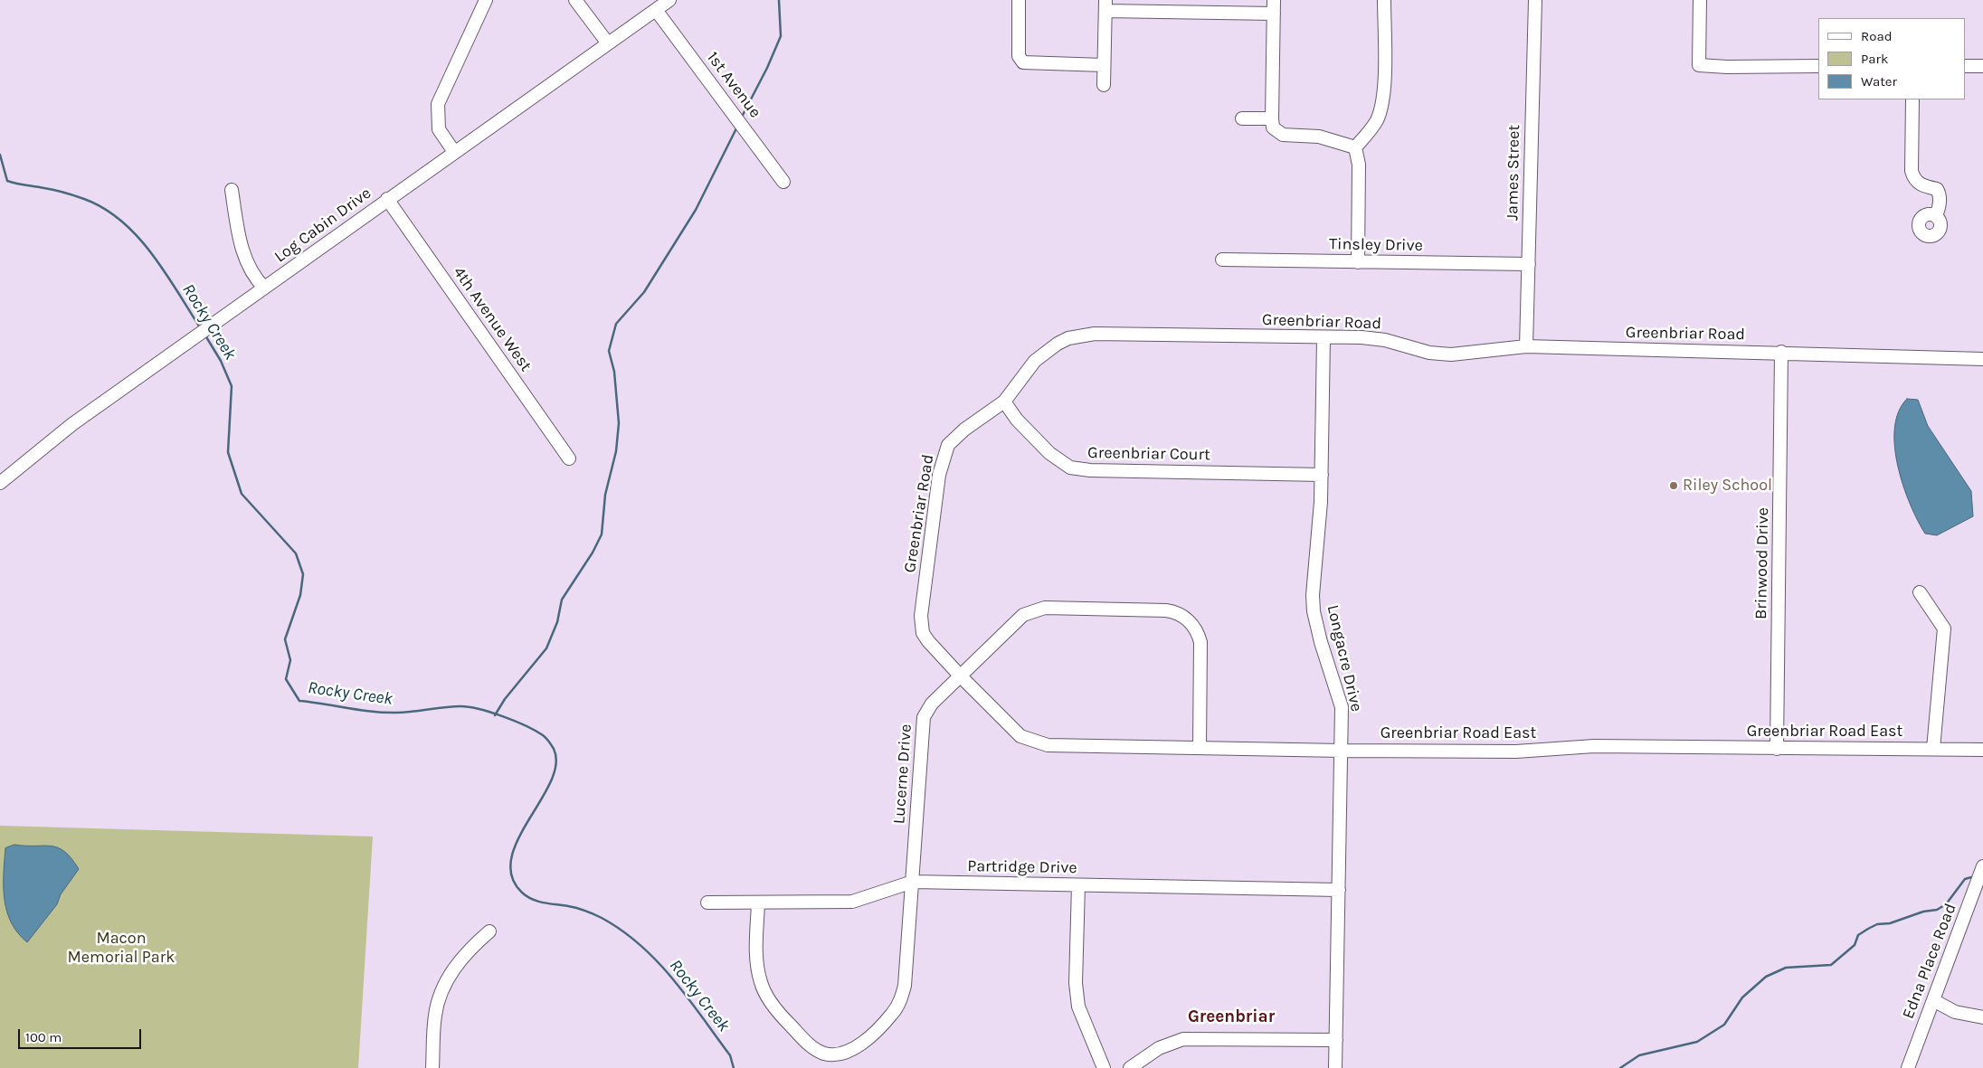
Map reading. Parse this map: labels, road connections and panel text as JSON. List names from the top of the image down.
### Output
{
  "streets": {
    "street": [
      "1st Avenue",
      "James Street",
      "Log Cabin Drive",
      "Tinsley Drive",
      "4th Avenue West",
      "Greenbriar Road",
      "Greenbriar Court",
      "Brinwood Drive",
      "Longacre Drive",
      "Greenbriar Road East",
      "Lucerne Drive",
      "Partridge Drive",
      "Edna Place Road"
    ]
  },
  "crossings": [
    ["1st Avenue", "Log Cabin Drive"],
    ["James Street", "Tinsley Drive"],
    ["James Street", "Greenbriar Road"],
    ["Log Cabin Drive", "4th Avenue West"],
    ["Greenbriar Road", "Greenbriar Court"],
    ["Greenbriar Road", "Brinwood Drive"],
    ["Greenbriar Road", "Longacre Drive"],
    ["Greenbriar Road", "Greenbriar Road East"],
    ["Greenbriar Road", "Lucerne Drive"],
    ["Greenbriar Court", "Longacre Drive"],
    ["Brinwood Drive", "Greenbriar Road East"],
    ["Longacre Drive", "Greenbriar Road East"],
    ["Longacre Drive", "Partridge Drive"],
    ["Greenbriar Road East", "Lucerne Drive"],
    ["Lucerne Drive", "Partridge Drive"]
  ],
  "districts": ["Greenbriar"],
  "water": ["Rocky Creek"],
  "parks": ["Macon Memorial Park"],
  "places": ["Riley School"],
  "legend": ["Road", "Park", "Water"],
  "scale_bar": "100 m"
}
